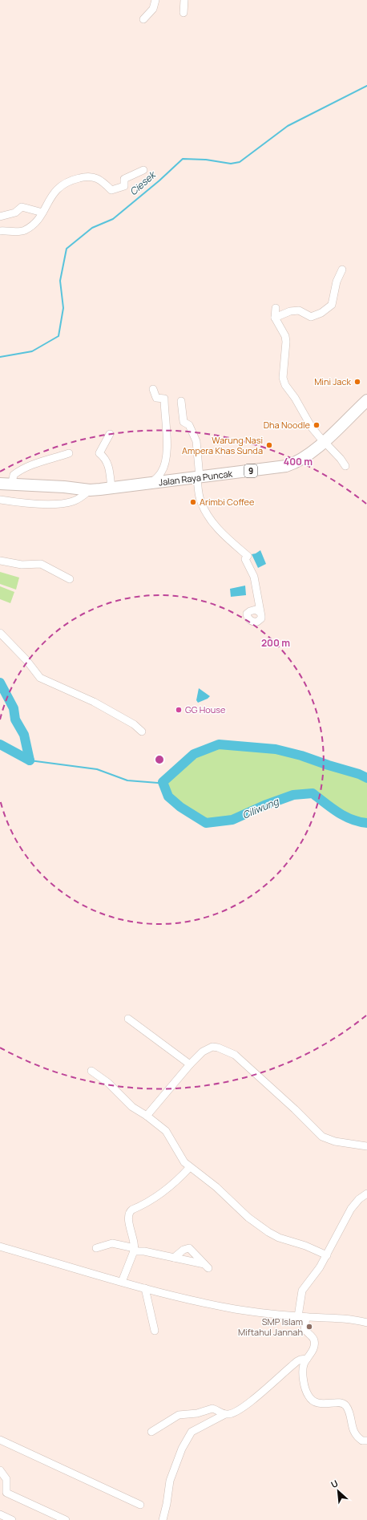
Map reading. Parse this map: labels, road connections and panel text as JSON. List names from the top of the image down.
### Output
{
  "streets": {
    "highway": ["9", "Jalan Raya Puncak"]
  },
  "water": ["Ciesek", "Ciliwung"],
  "places": [
    "Mini Jack",
    "Dha Noodle",
    "Warung Nasi Ampera Khas Sunda",
    "Arimbi Coffee",
    "GG House",
    "SMP Islam Miftahul Jannah"
  ],
  "north": "top left",
  "rings": ["400 m", "200 m"]
}
